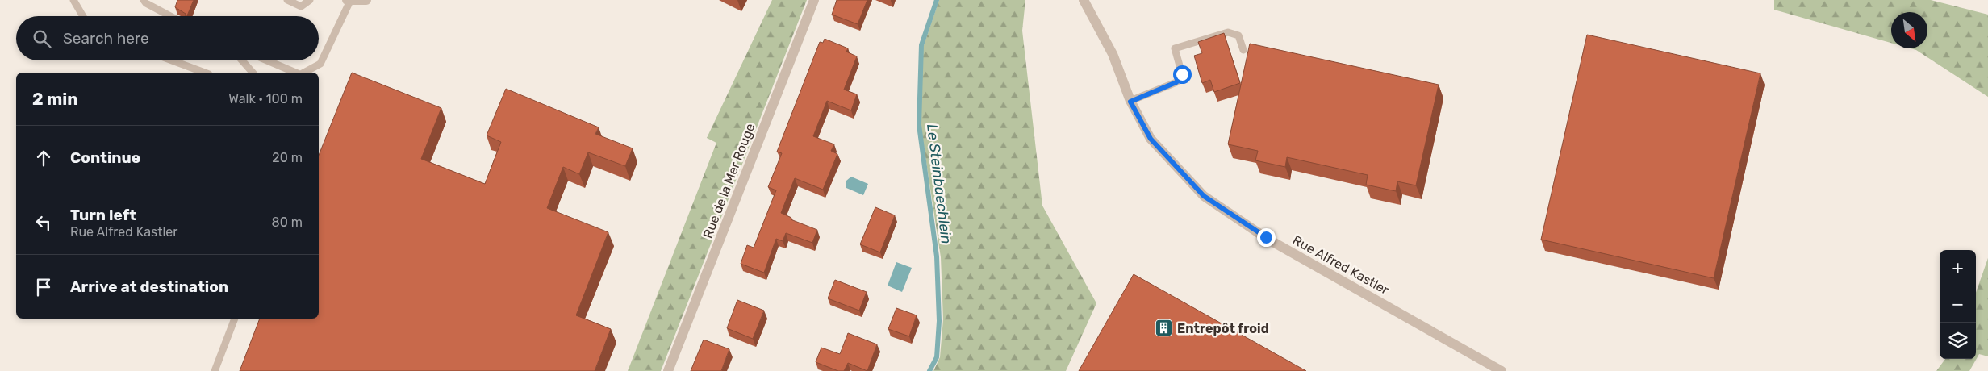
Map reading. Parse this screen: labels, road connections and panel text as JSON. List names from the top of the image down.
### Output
{
  "streets": {
    "street": ["Rue de la Mer Rouge", "Rue Alfred Kastler"]
  },
  "water": ["Le Steinbaechlein"],
  "places": {
    "building": ["Entrepôt froid"]
  },
  "north": "bottom right",
  "page": {
    "search": "Search here",
    "heading": ["2 min", "Walk · 100 m"],
    "list": [
      ["Continue", "20 m"],
      ["Turn left", "Rue Alfred Kastler", "80 m"],
      "Arrive at destination"
    ],
    "map_buttons": ["+", "−"]
  }
}
